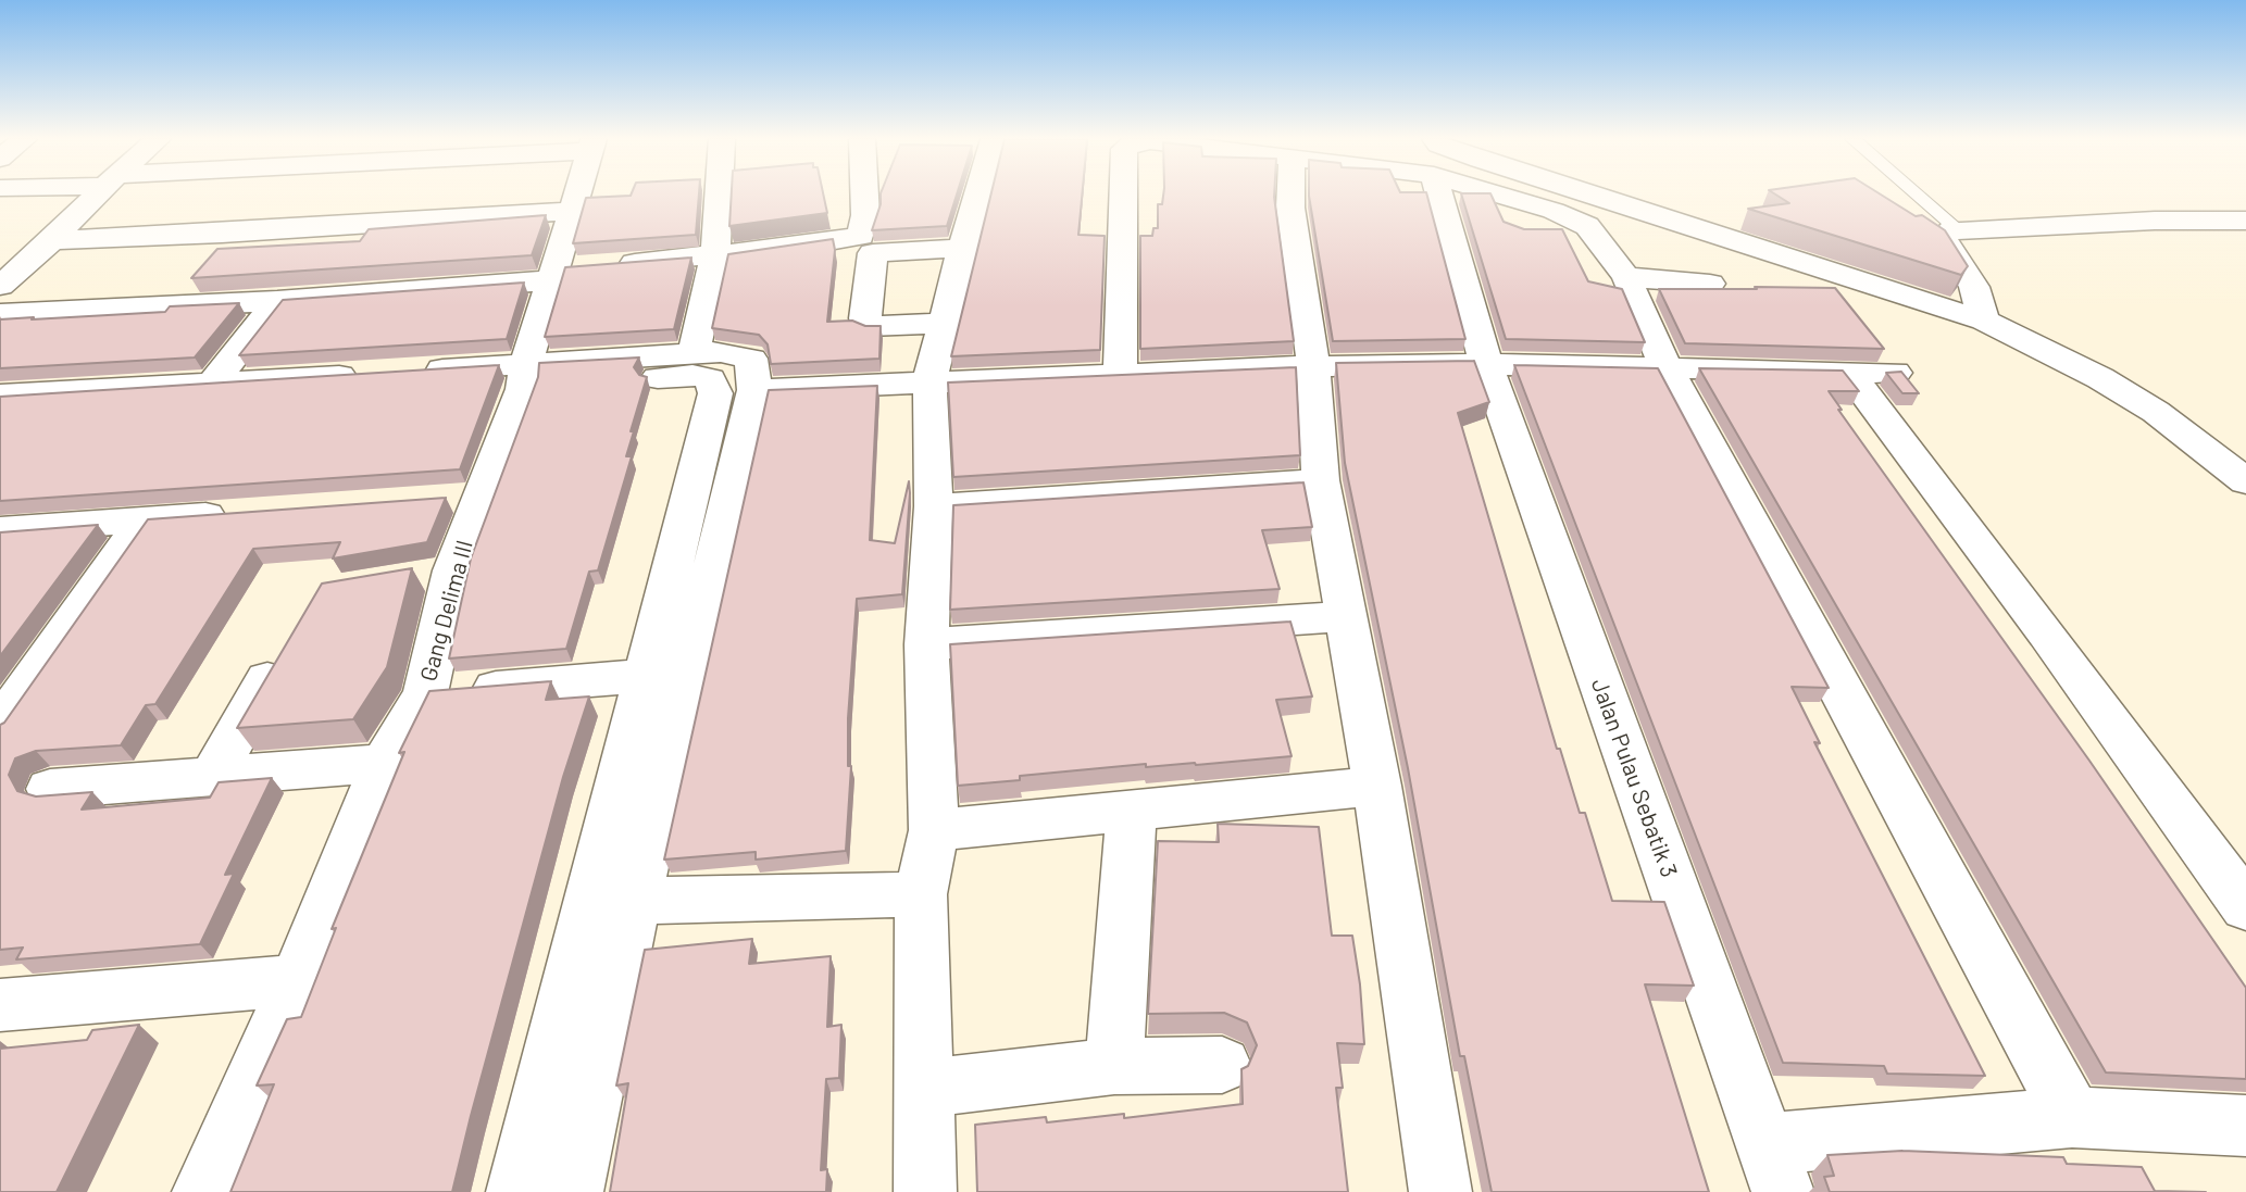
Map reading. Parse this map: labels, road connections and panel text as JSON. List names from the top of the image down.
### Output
{
  "streets": {
    "street": ["Gang Delima III", "Jalan Pulau Sebatik 3"]
  }
}
